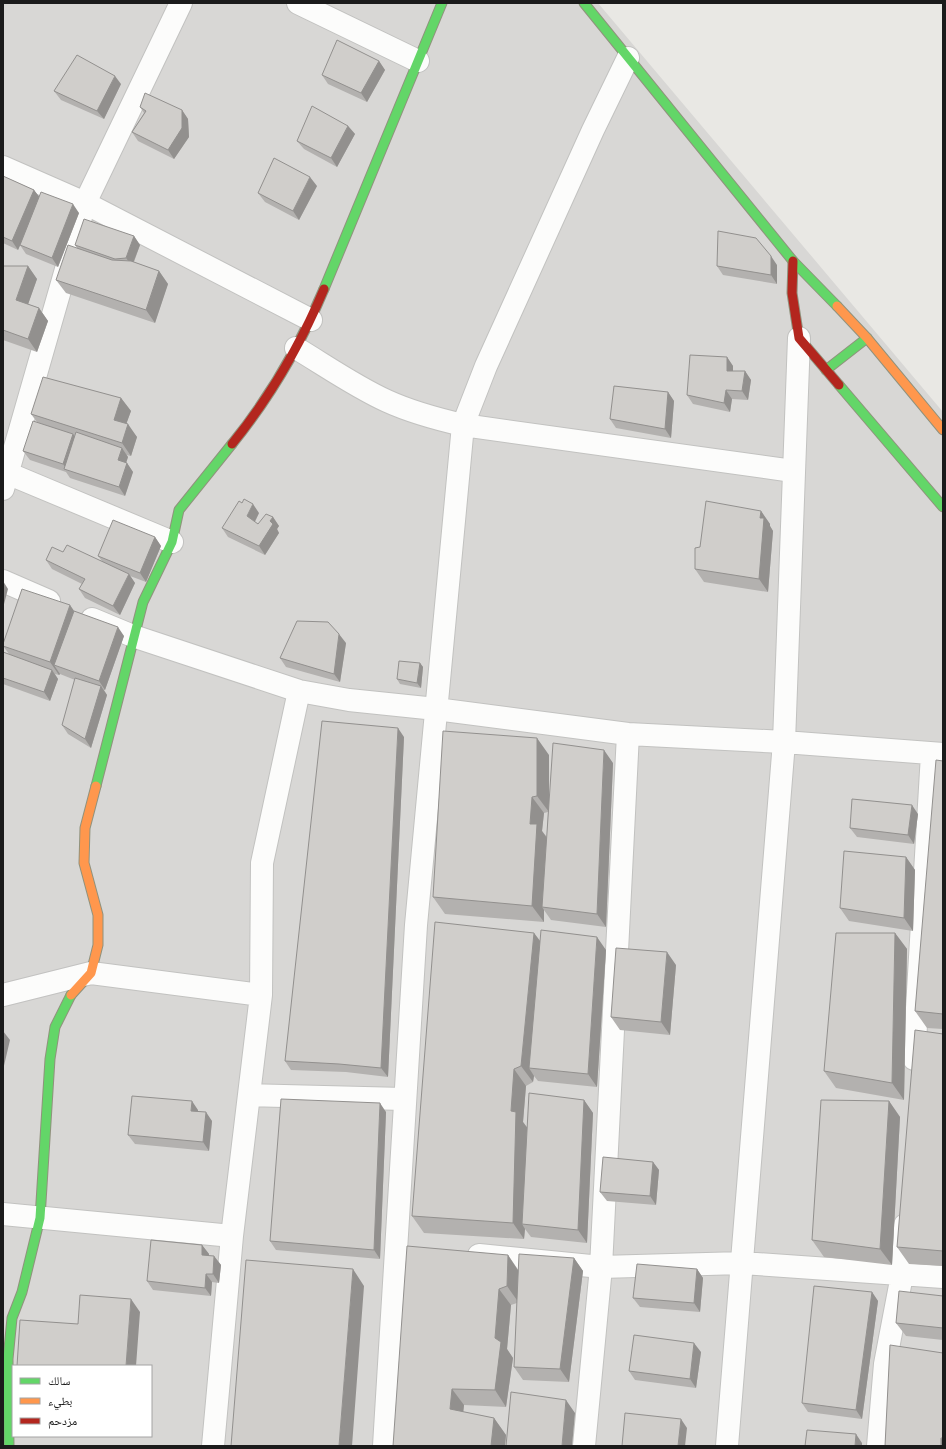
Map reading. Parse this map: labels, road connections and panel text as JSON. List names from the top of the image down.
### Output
{
  "legend": ["سالك", "بطيء", "مزدحم"]
}
